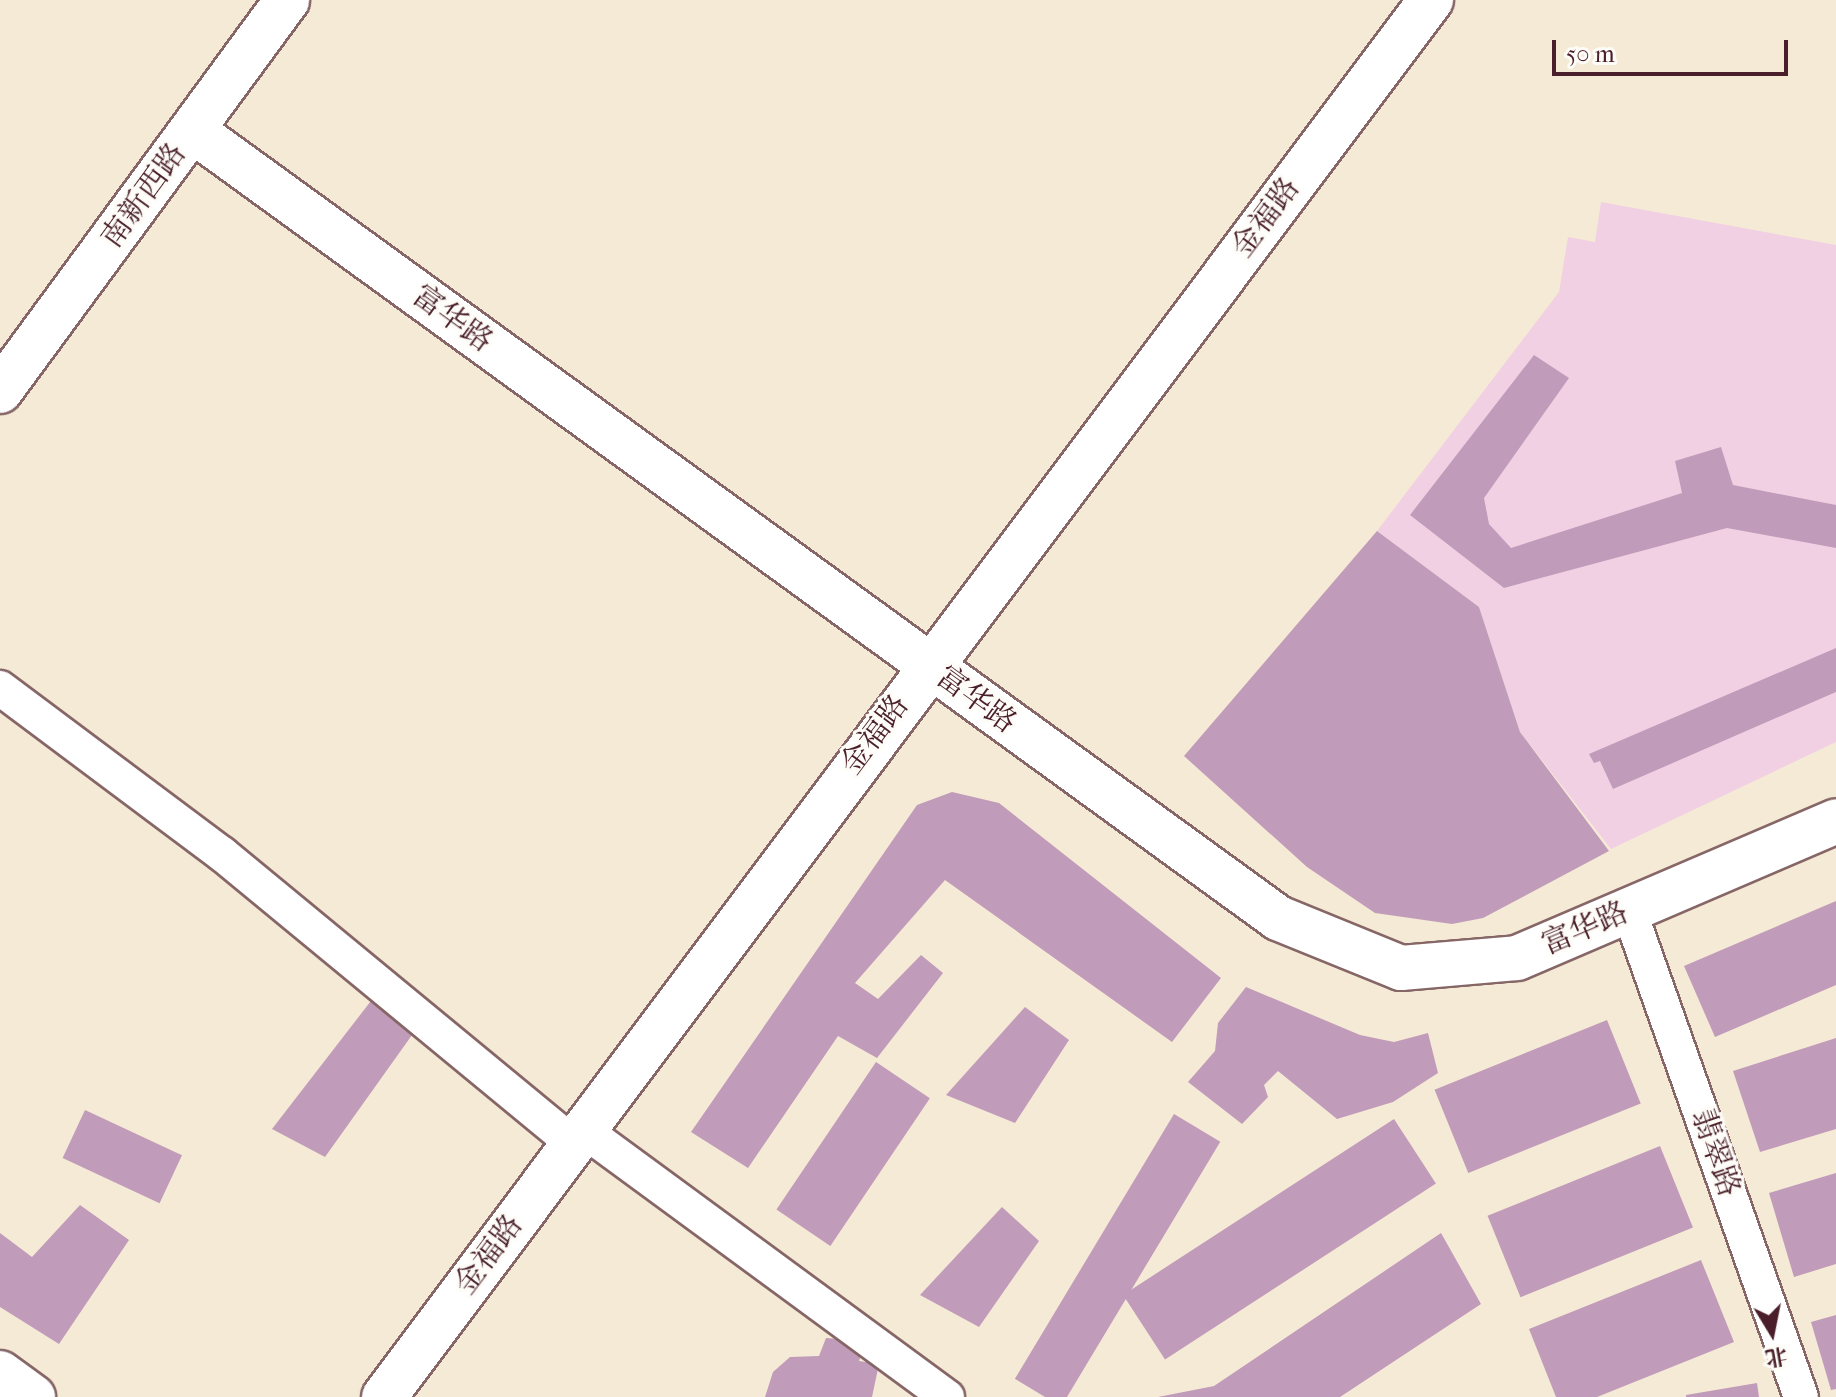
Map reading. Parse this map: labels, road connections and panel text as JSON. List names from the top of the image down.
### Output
{
  "streets": {
    "street": [
      "南新西路",
      "金福路",
      "富华路",
      "翡翠路"
    ]
  },
  "crossings": [
    ["南新西路", "富华路"],
    ["金福路", "富华路"],
    ["富华路", "翡翠路"]
  ],
  "scale_bar": "50 m",
  "north": "bottom"
}
